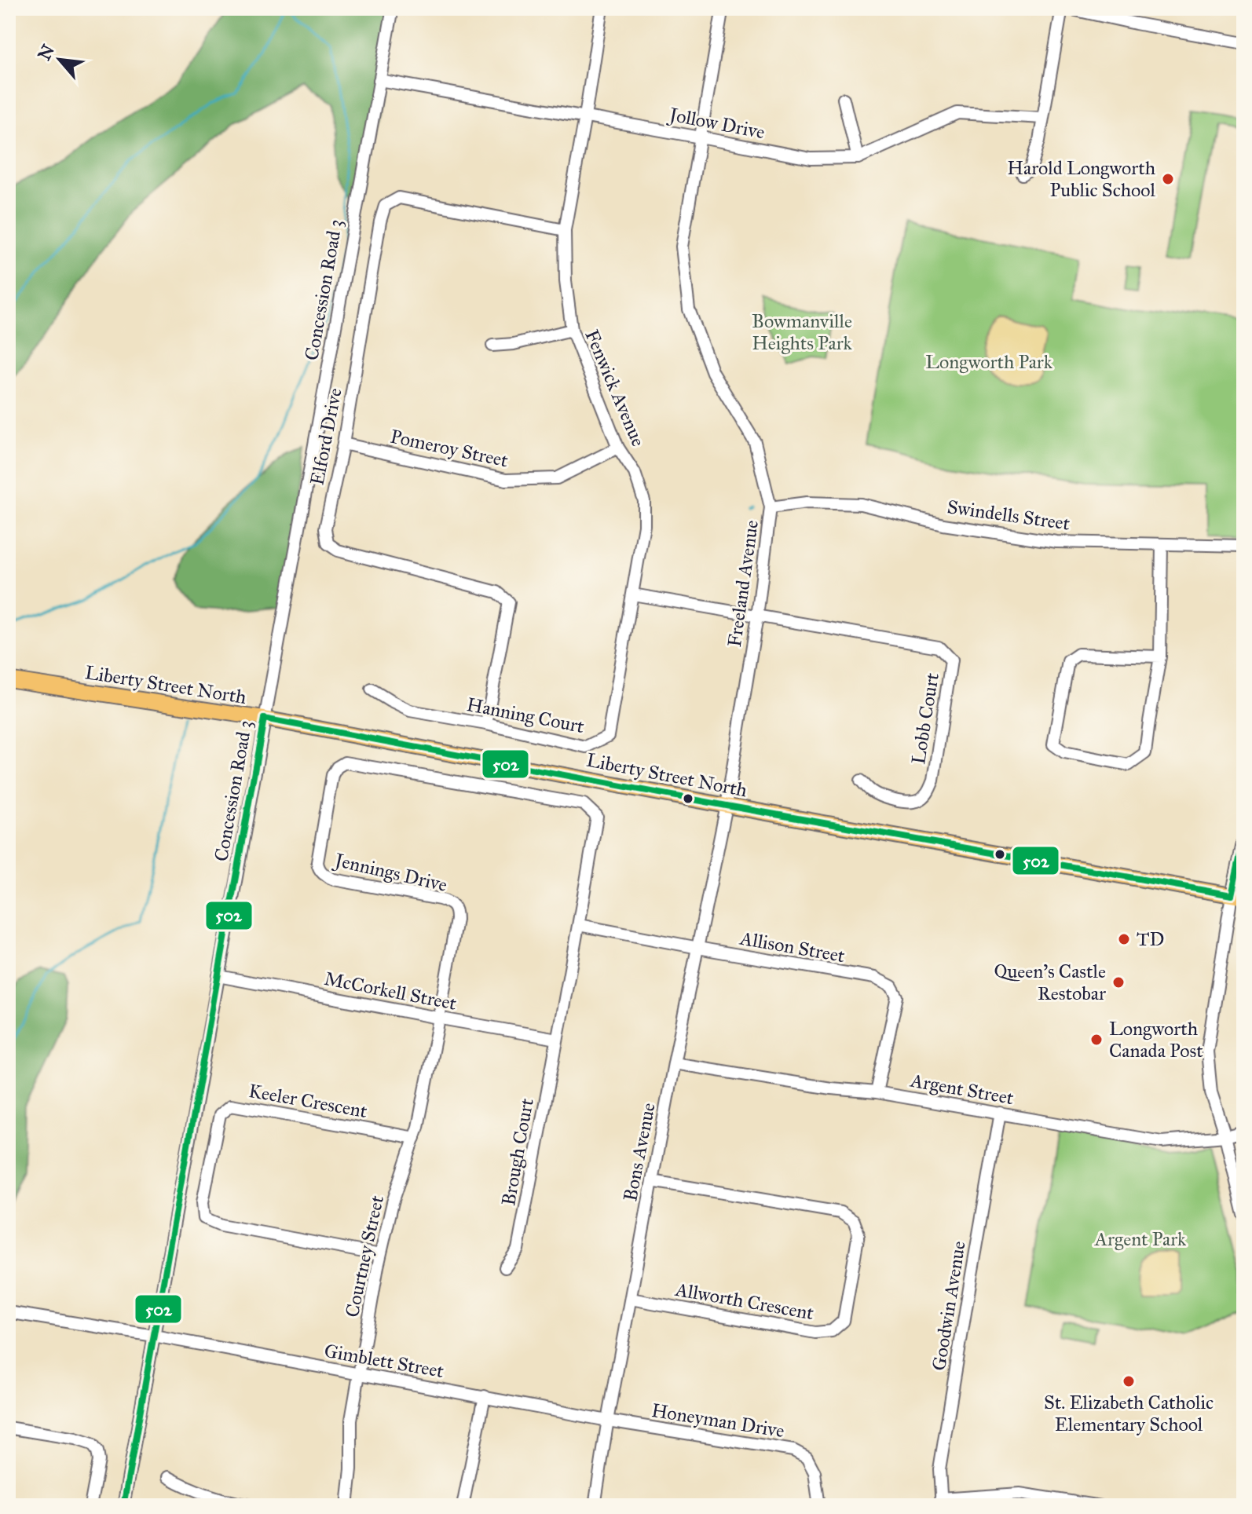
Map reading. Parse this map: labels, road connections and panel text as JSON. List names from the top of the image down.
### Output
{
  "streets": {
    "main road": ["Liberty Street North"],
    "street": [
      "Jollow Drive",
      "Concession Road 3",
      "Fenwick Avenue",
      "Elford Drive",
      "Pomeroy Street",
      "Swindells Street",
      "Freeland Avenue",
      "Hanning Court",
      "Lobb Court",
      "Jennings Drive",
      "Allison Street",
      "McCorkell Street",
      "Argent Street",
      "Keeler Crescent",
      "Brough Court",
      "Bons Avenue",
      "Courtney Street",
      "Allworth Crescent",
      "Goodwin Avenue",
      "Gimblett Street",
      "Honeyman Drive"
    ]
  },
  "crossings": [
    ["Jollow Drive", "Concession Road 3"],
    ["Jollow Drive", "Fenwick Avenue"],
    ["Jollow Drive", "Freeland Avenue"],
    ["Concession Road 3", "Liberty Street North"],
    ["Concession Road 3", "McCorkell Street"],
    ["Concession Road 3", "Gimblett Street"],
    ["Fenwick Avenue", "Elford Drive"],
    ["Fenwick Avenue", "Pomeroy Street"],
    ["Fenwick Avenue", "Hanning Court"],
    ["Elford Drive", "Pomeroy Street"],
    ["Elford Drive", "Hanning Court"],
    ["Swindells Street", "Freeland Avenue"],
    ["Freeland Avenue", "Liberty Street North"],
    ["Freeland Avenue", "Lobb Court"],
    ["Freeland Avenue", "Bons Avenue"],
    ["Liberty Street North", "Bons Avenue"],
    ["Jennings Drive", "Allison Street"],
    ["Jennings Drive", "McCorkell Street"],
    ["Jennings Drive", "Brough Court"],
    ["Jennings Drive", "Courtney Street"],
    ["Allison Street", "Argent Street"],
    ["Allison Street", "Bons Avenue"],
    ["McCorkell Street", "Brough Court"],
    ["McCorkell Street", "Courtney Street"],
    ["Argent Street", "Bons Avenue"],
    ["Argent Street", "Goodwin Avenue"],
    ["Keeler Crescent", "Courtney Street"],
    ["Bons Avenue", "Allworth Crescent"],
    ["Bons Avenue", "Gimblett Street"],
    ["Bons Avenue", "Honeyman Drive"],
    ["Courtney Street", "Gimblett Street"],
    ["Gimblett Street", "Honeyman Drive"]
  ],
  "parks": ["Bowmanville Heights Park", "Longworth Park", "Argent Park"],
  "places": [
    "Harold Longworth Public School",
    "TD",
    "Queen's Castle Restobar",
    "Longworth Canada Post",
    "St. Elizabeth Catholic Elementary School"
  ],
  "lines": ["transit line 502"],
  "north": "top left"
}
